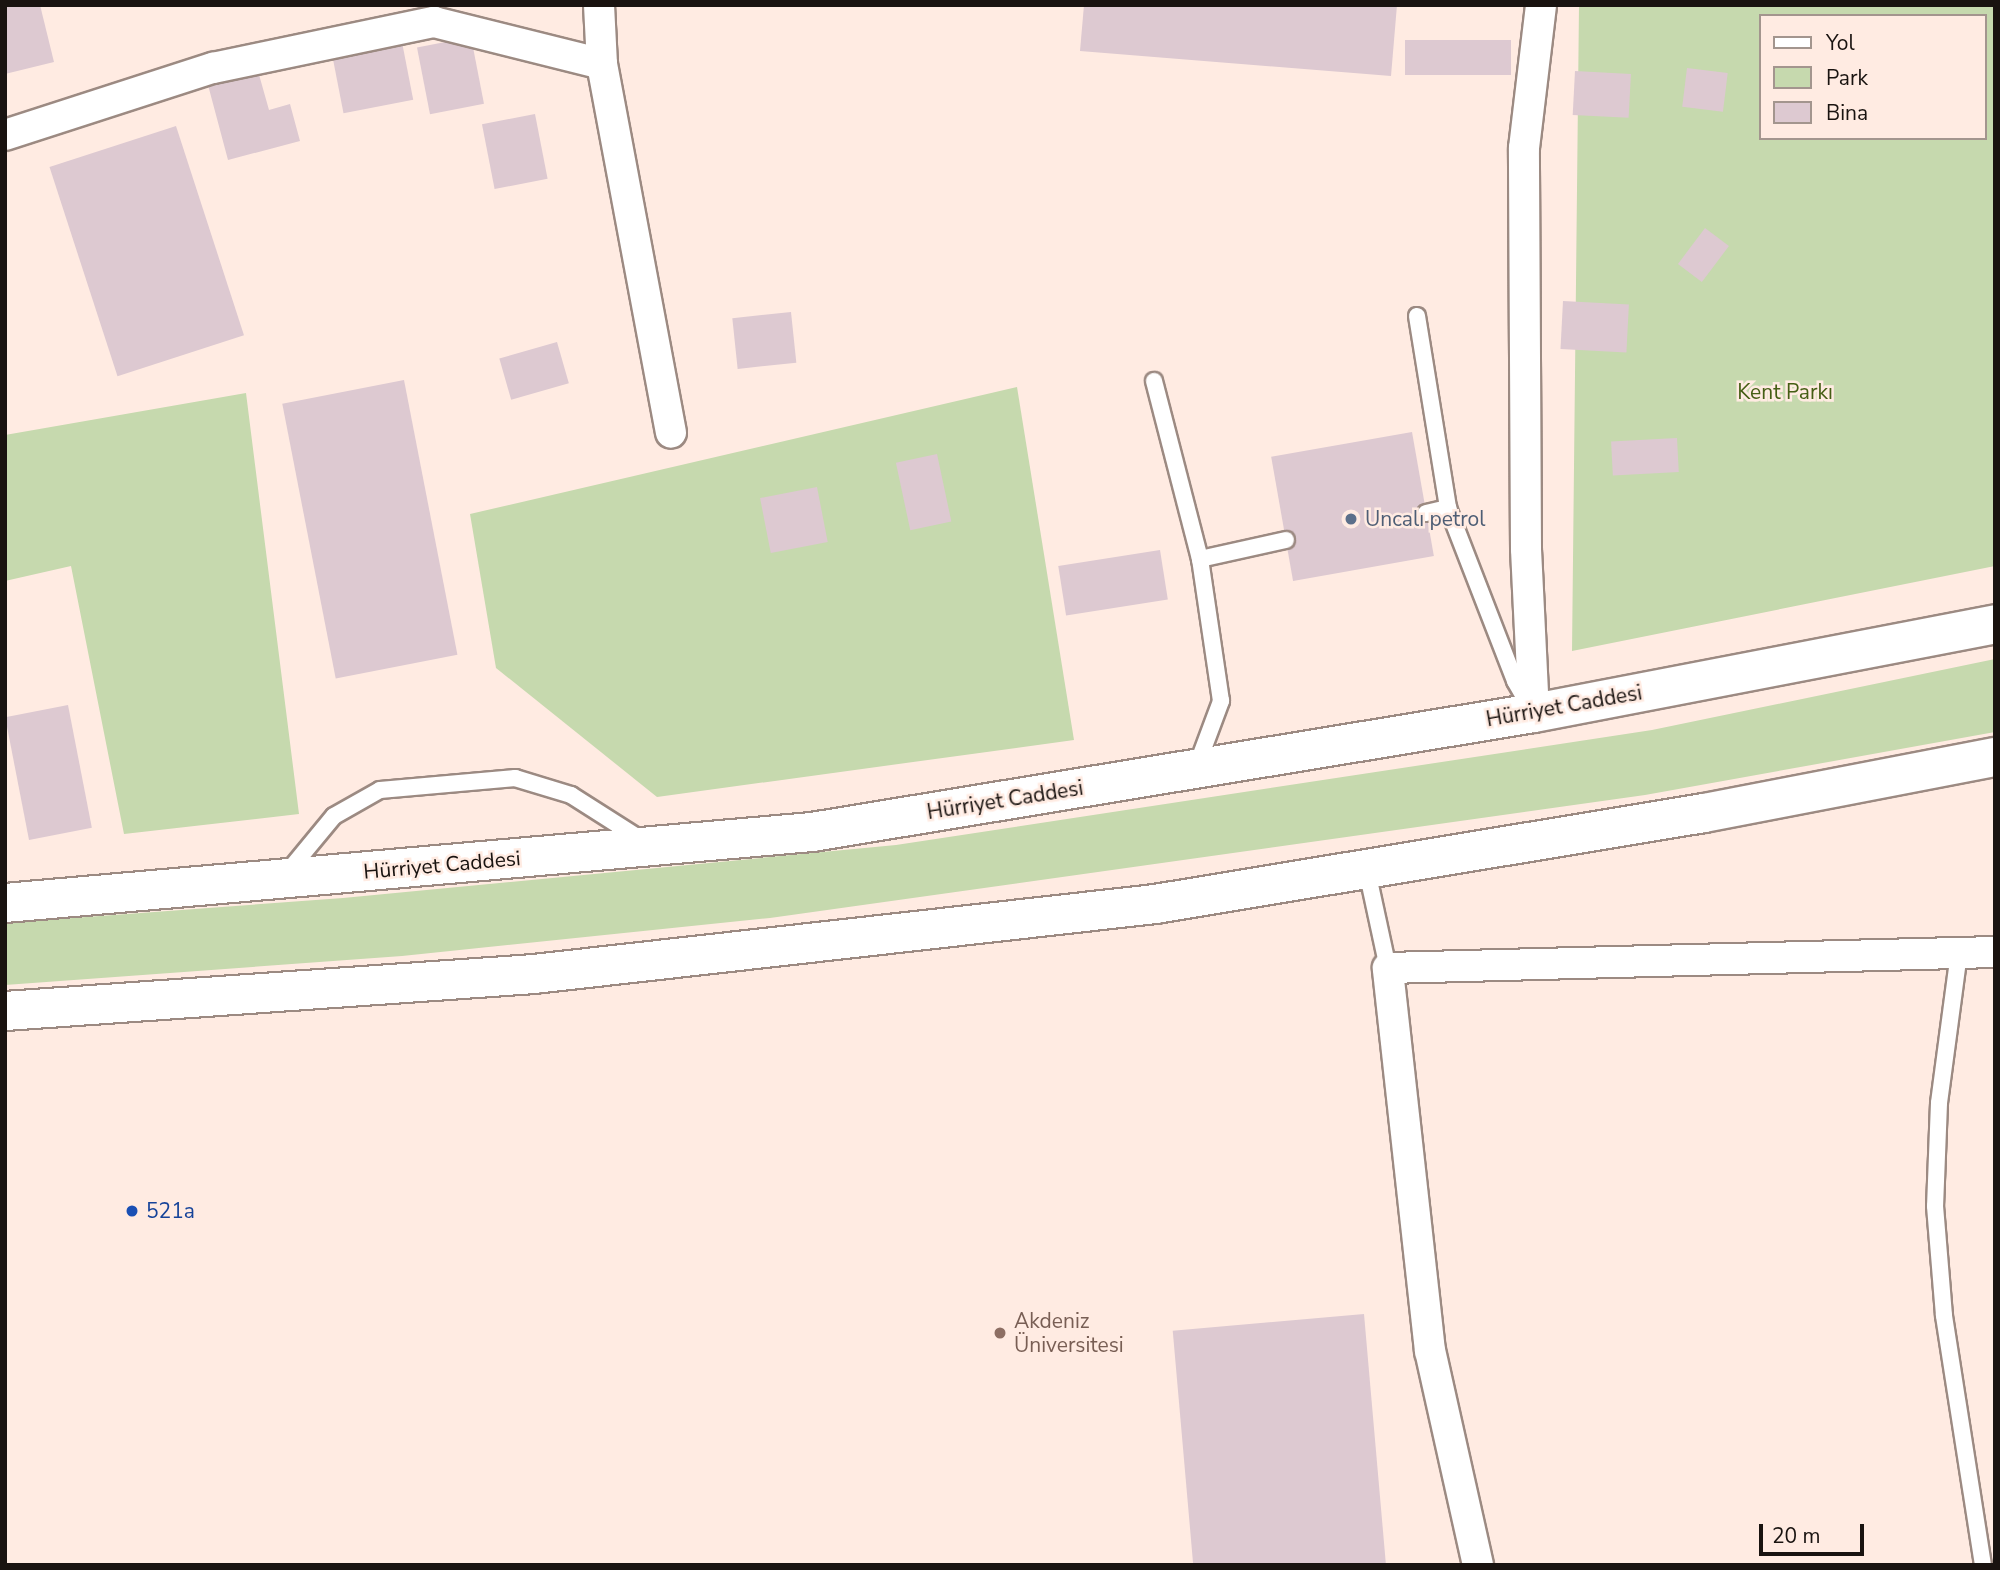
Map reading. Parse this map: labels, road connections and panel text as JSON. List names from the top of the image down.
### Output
{
  "streets": {
    "highway": ["Hürriyet Caddesi"]
  },
  "parks": ["Kent Parkı"],
  "places": ["Uncalı petrol", "521a", "Akdeniz Üniversitesi"],
  "legend": ["Yol", "Park", "Bina"],
  "scale_bar": "20 m"
}
